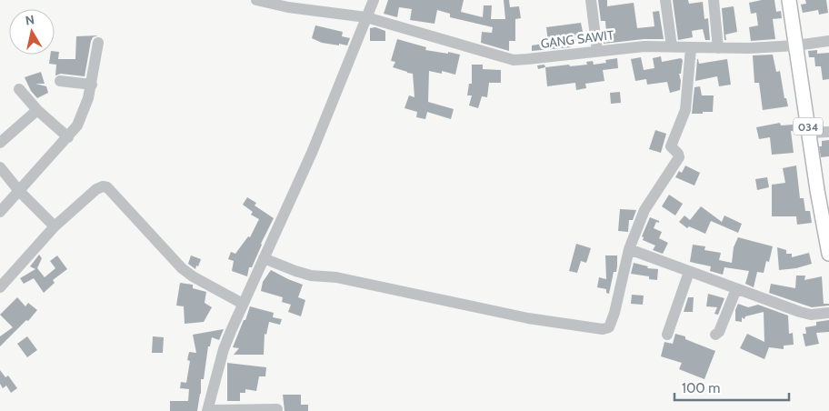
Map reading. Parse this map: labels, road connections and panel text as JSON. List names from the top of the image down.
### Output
{
  "streets": {
    "main road": ["034"],
    "street": ["GANG SAWIT"]
  },
  "crossings": [
    ["GANG SAWIT", "034"]
  ],
  "scale_bar": "100 m",
  "north": "top"
}
